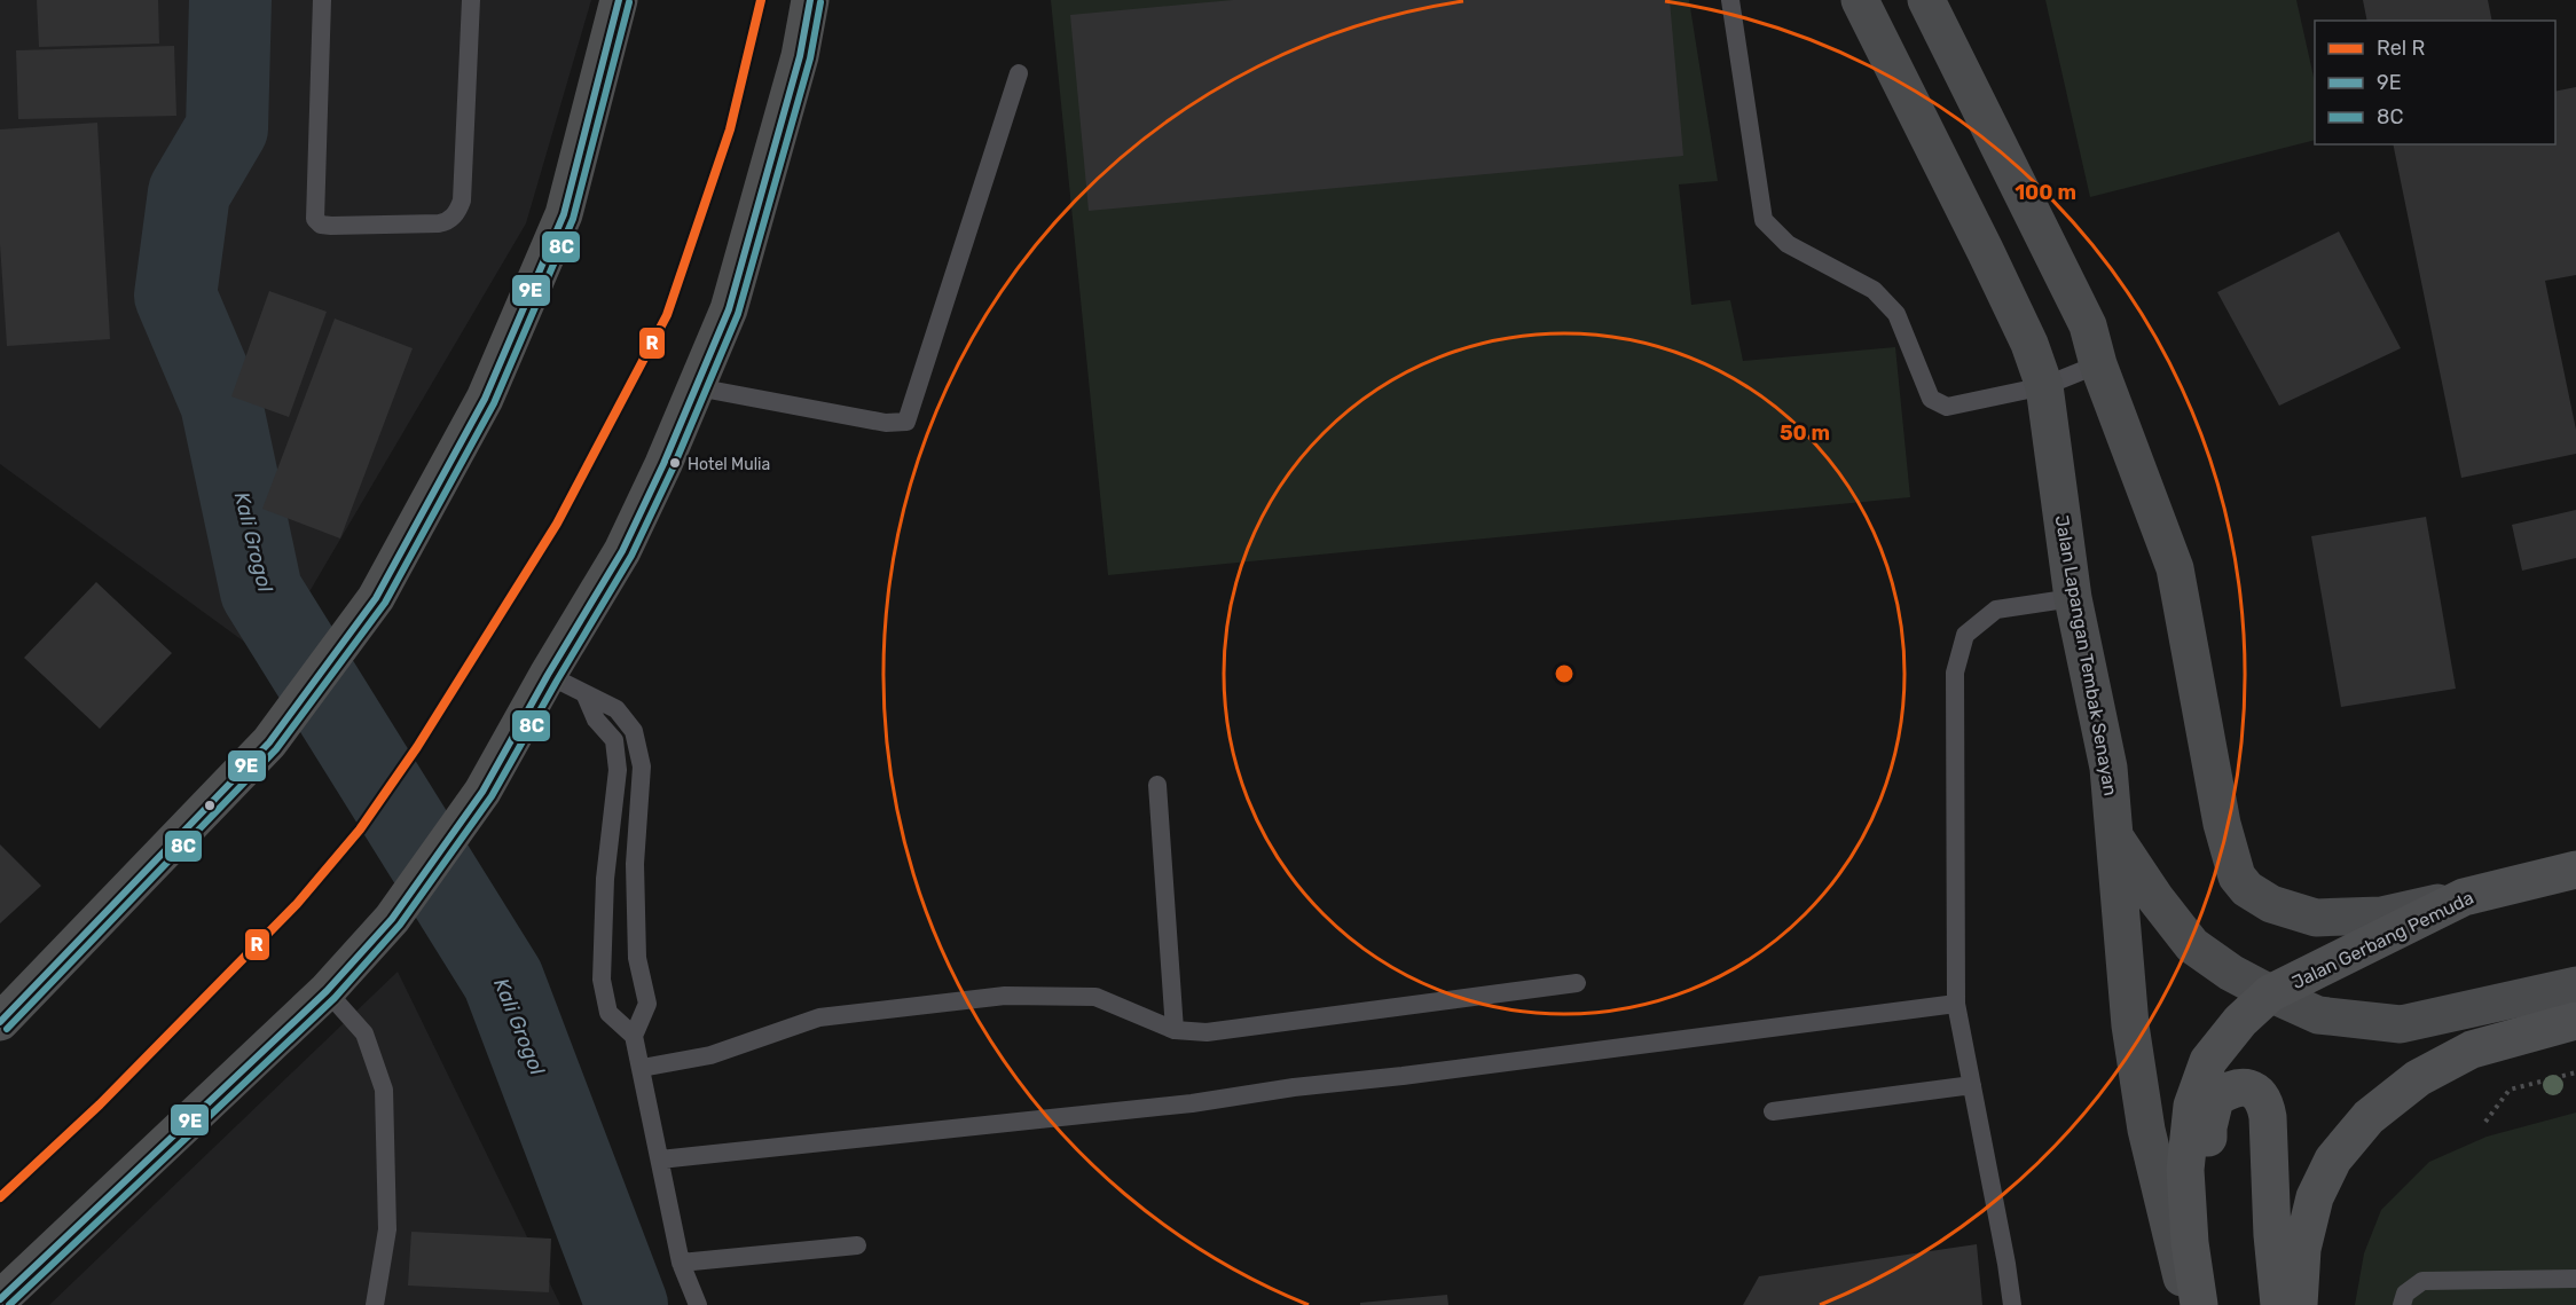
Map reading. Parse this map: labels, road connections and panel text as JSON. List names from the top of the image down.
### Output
{
  "streets": {
    "main road": ["Jalan Lapangan Tembak Senayan", "Jalan Gerbang Pemuda"]
  },
  "crossings": [
    ["Jalan Lapangan Tembak Senayan", "Jalan Gerbang Pemuda"]
  ],
  "water": ["Kali Grogol"],
  "places": ["Hotel Mulia"],
  "lines": ["rail line R", "transit line 9E", "transit line 8C"],
  "legend": ["Rel R", "9E", "8C"],
  "rings": ["100 m", "50 m"]
}
